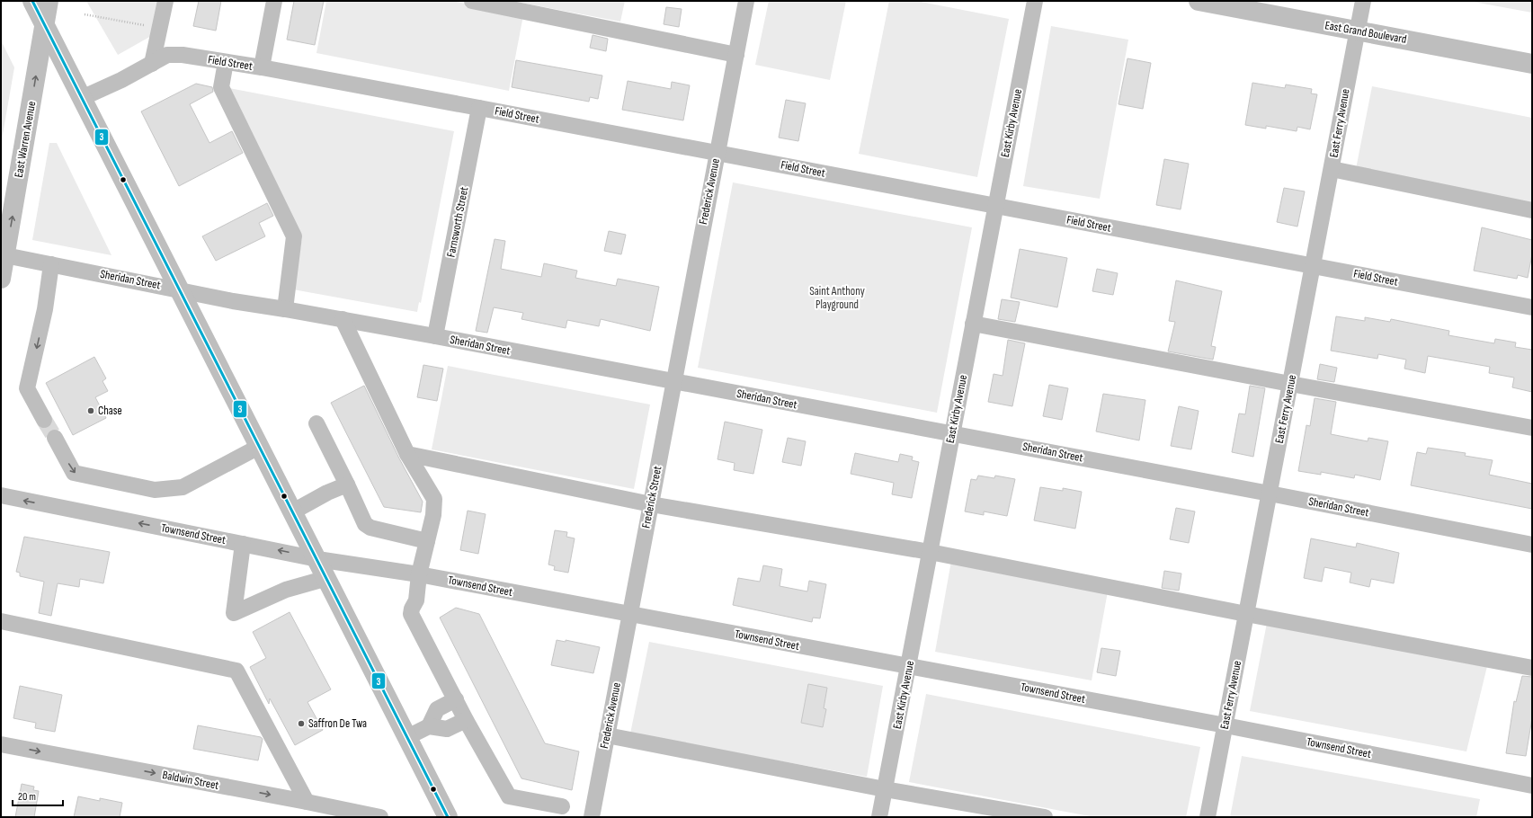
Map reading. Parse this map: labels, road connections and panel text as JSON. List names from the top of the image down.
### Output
{
  "streets": {
    "main road": ["East Grand Boulevard", "East Warren Avenue"],
    "street": [
      "Field Street",
      "East Kirby Avenue",
      "East Ferry Avenue",
      "Frederick Avenue",
      "Farnsworth Street",
      "Sheridan Street",
      "Frederick Street",
      "Townsend Street",
      "Baldwin Street"
    ]
  },
  "crossings": [
    ["East Grand Boulevard", "East Ferry Avenue"],
    ["Field Street", "East Kirby Avenue"],
    ["Field Street", "East Ferry Avenue"],
    ["Field Street", "Frederick Avenue"],
    ["Field Street", "Farnsworth Street"],
    ["East Kirby Avenue", "Sheridan Street"],
    ["East Kirby Avenue", "Townsend Street"],
    ["East Ferry Avenue", "Sheridan Street"],
    ["East Ferry Avenue", "Townsend Street"],
    ["East Warren Avenue", "Sheridan Street"],
    ["Frederick Avenue", "Sheridan Street"],
    ["Frederick Avenue", "Frederick Street"],
    ["Frederick Avenue", "Townsend Street"],
    ["Farnsworth Street", "Sheridan Street"],
    ["Sheridan Street", "Frederick Street"],
    ["Frederick Street", "Townsend Street"]
  ],
  "one_way": ["East Warren Avenue", "Baldwin Street"],
  "parks": ["Saint Anthony Playground"],
  "places": ["Chase", "Saffron De Twa"],
  "lines": ["transit line 3"],
  "scale_bar": "20 m"
}
